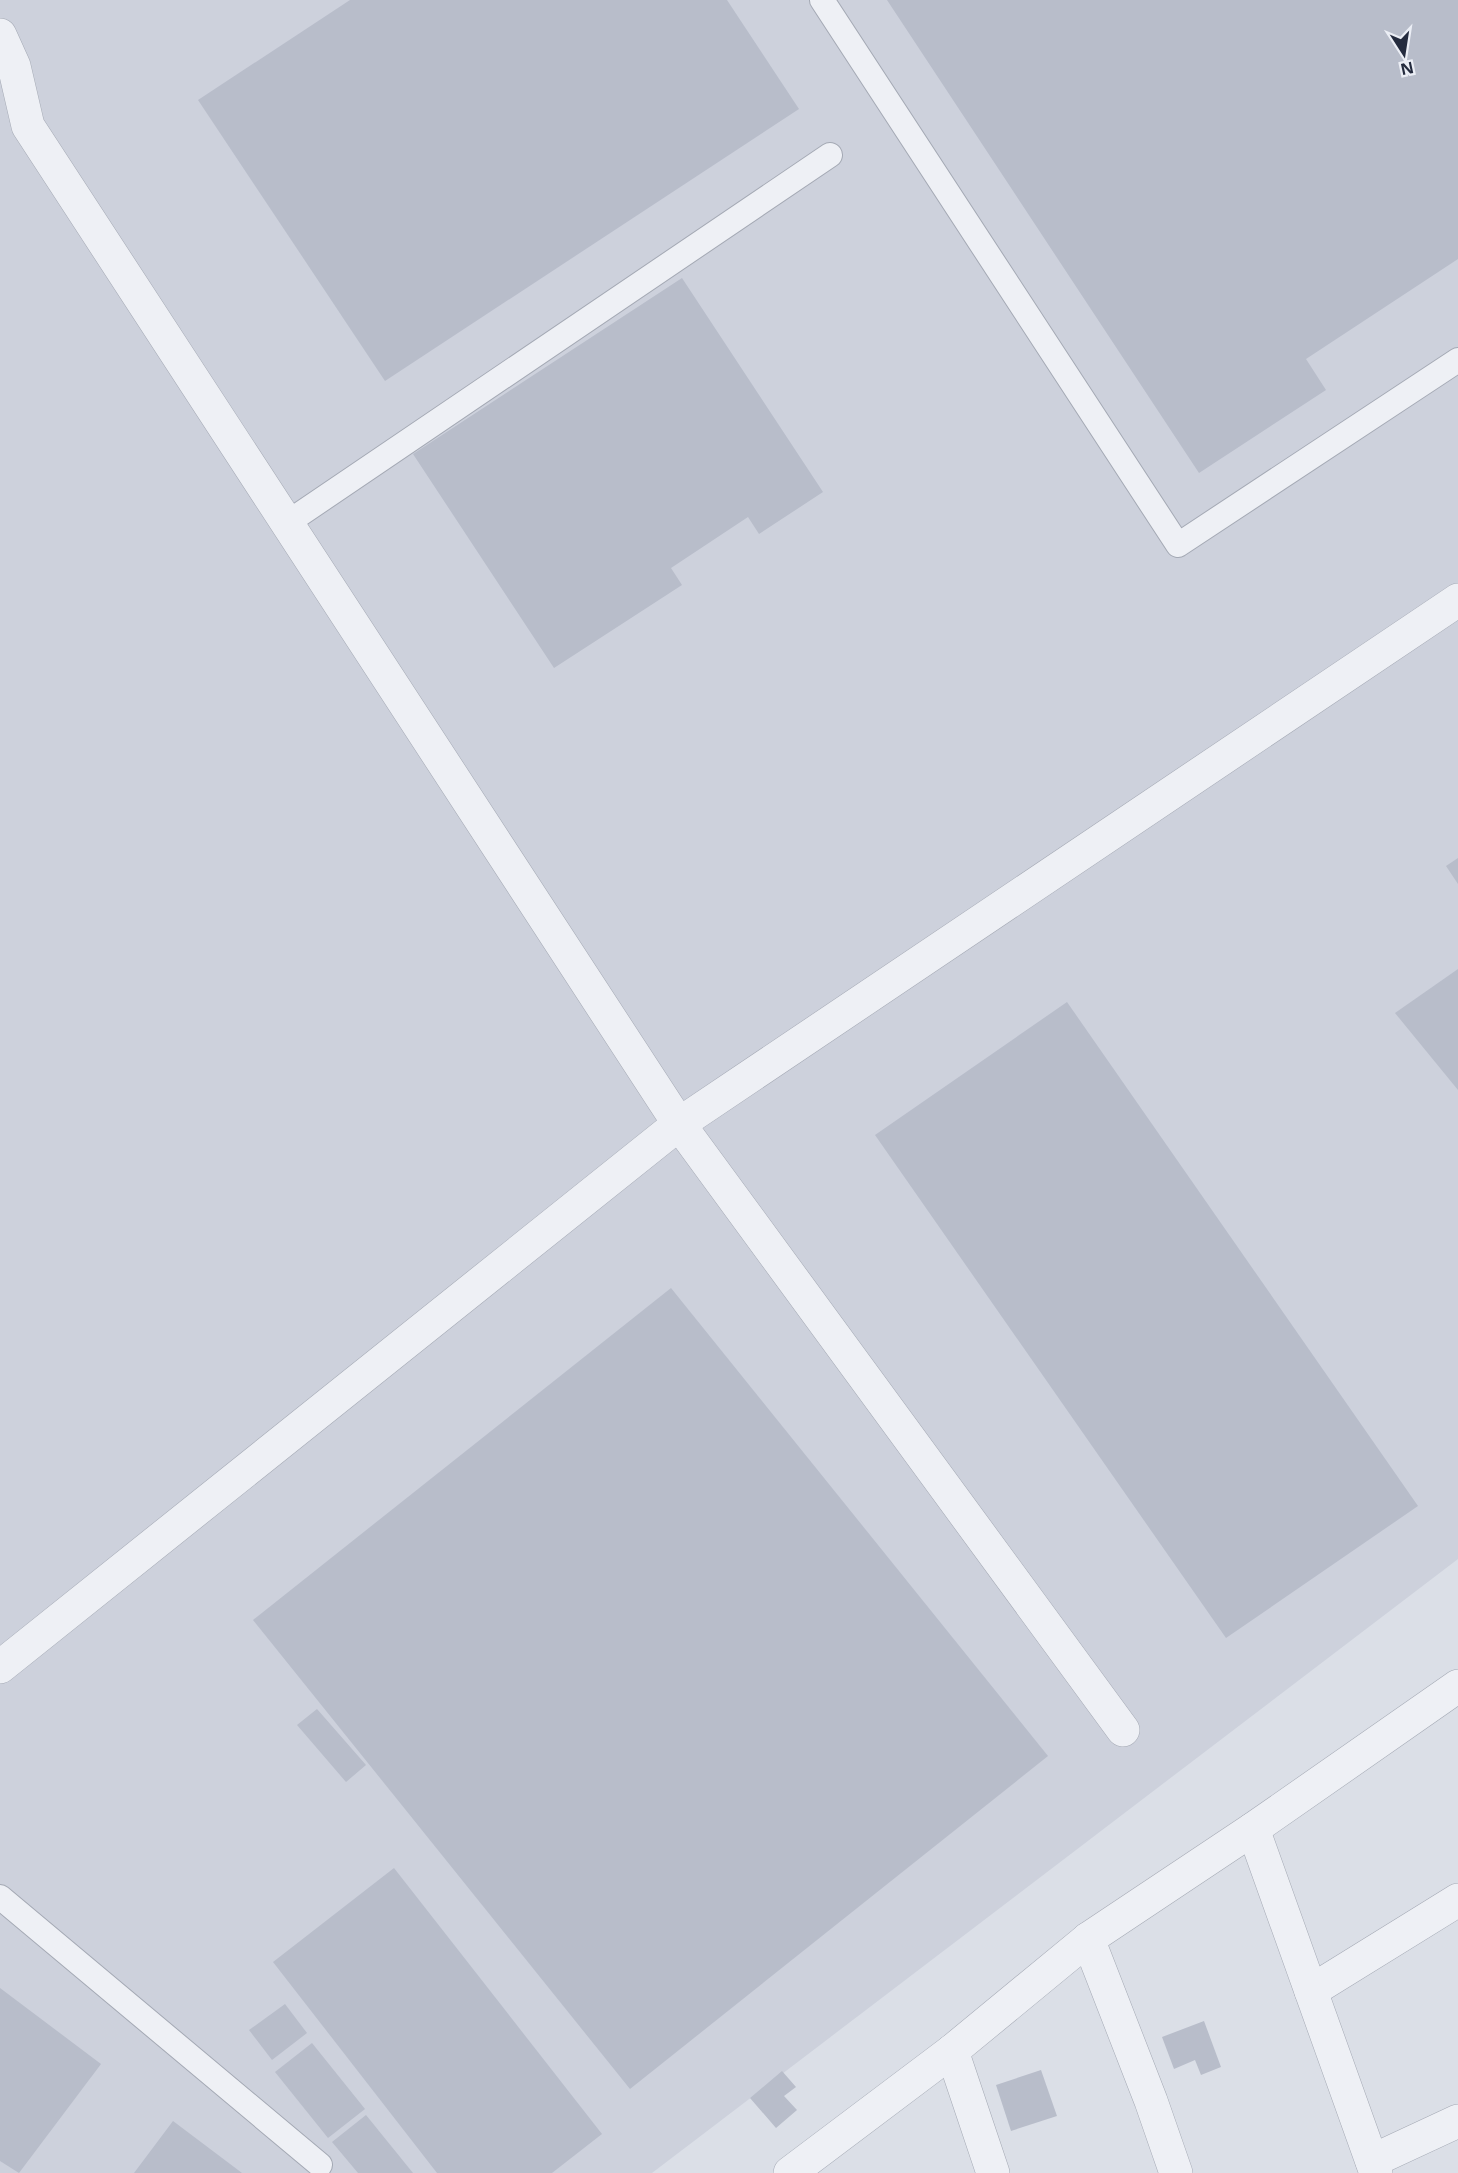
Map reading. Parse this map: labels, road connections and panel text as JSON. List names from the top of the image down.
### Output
{
  "north": "bottom"
}
